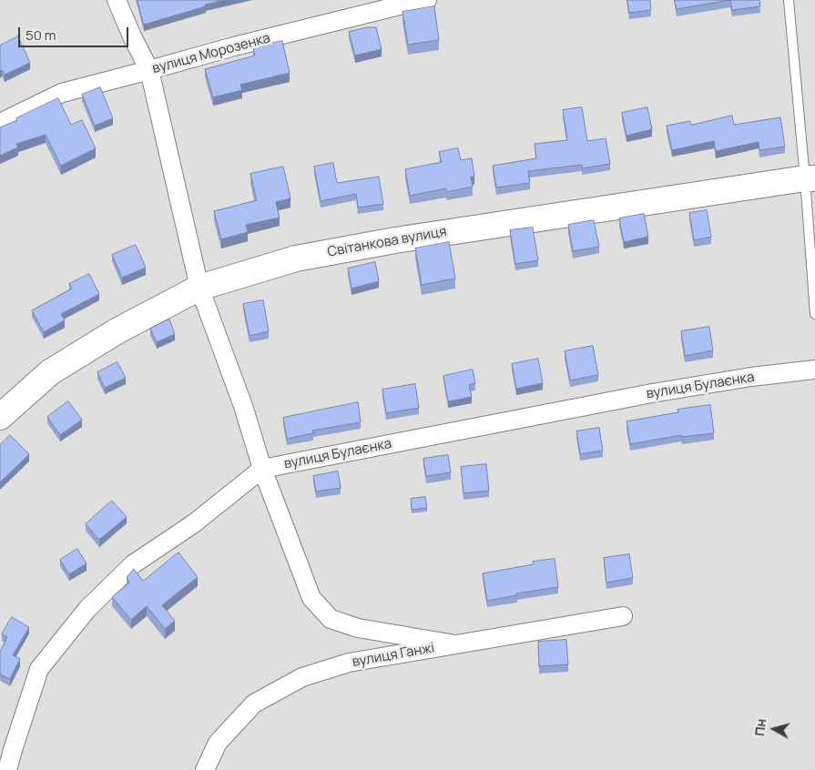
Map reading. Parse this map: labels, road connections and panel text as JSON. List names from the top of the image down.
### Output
{
  "streets": {
    "street": [
      "вулиця Морозенка",
      "Світанкова вулиця",
      "вулиця Булаєнка",
      "вулиця Ганжі"
    ]
  },
  "scale_bar": "50 m",
  "north": "left"
}
